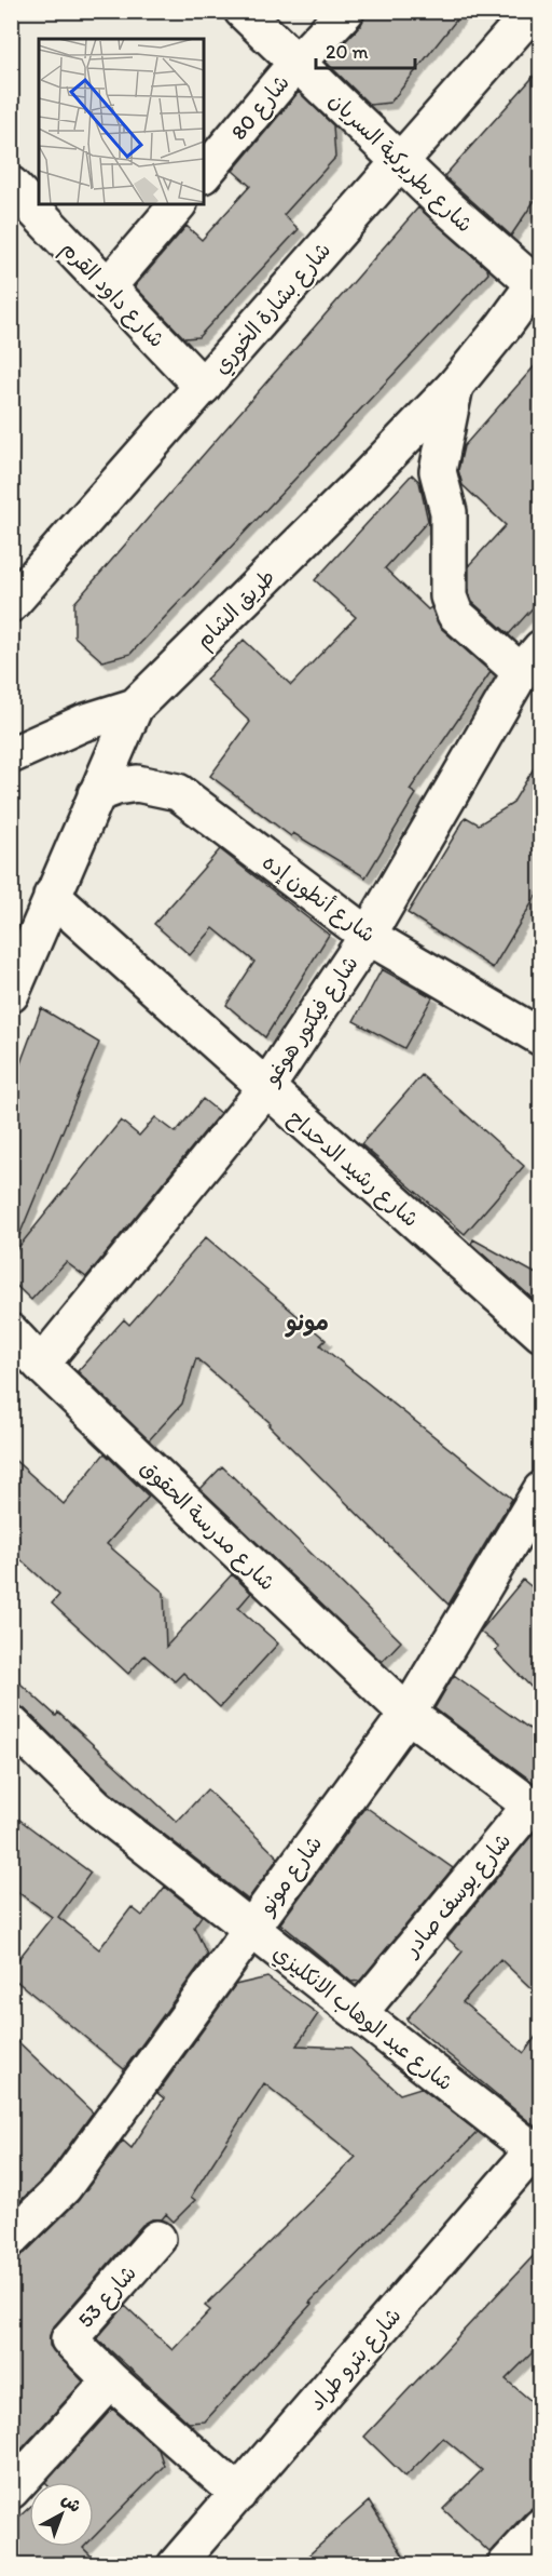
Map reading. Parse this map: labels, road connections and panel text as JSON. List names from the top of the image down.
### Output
{
  "streets": {
    "street": [
      "شارع 80",
      "شارع بطريركية السريان",
      "شارع داود القرم",
      "شارع بشارة الخوري",
      "طريق الشام",
      "شارع أنطون إده",
      "شارع فيكتور هوغو",
      "شارع رشيد الدحداح",
      "شارع مدرسة الحقوق",
      "شارع مونو",
      "شارع يوسف صادر",
      "شارع عبد الوهاب الانكليزي",
      "شارع 53",
      "شارع بترو طراد"
    ]
  },
  "crossings": [
    ["شارع 80", "شارع بطريركية السريان"],
    ["شارع بطريركية السريان", "شارع بشارة الخوري"],
    ["شارع بطريركية السريان", "طريق الشام"],
    ["شارع داود القرم", "شارع بشارة الخوري"],
    ["طريق الشام", "شارع أنطون إده"],
    ["طريق الشام", "شارع رشيد الدحداح"],
    ["شارع أنطون إده", "شارع فيكتور هوغو"],
    ["شارع فيكتور هوغو", "شارع رشيد الدحداح"],
    ["شارع فيكتور هوغو", "شارع مدرسة الحقوق"],
    ["شارع مدرسة الحقوق", "شارع مونو"],
    ["شارع مدرسة الحقوق", "شارع يوسف صادر"],
    ["شارع مونو", "شارع يوسف صادر"],
    ["شارع مونو", "شارع عبد الوهاب الانكليزي"],
    ["شارع يوسف صادر", "شارع عبد الوهاب الانكليزي"],
    ["شارع عبد الوهاب الانكليزي", "شارع بترو طراد"],
    ["شارع 53", "شارع بترو طراد"]
  ],
  "districts": ["مونو"],
  "scale_bar": "20 m",
  "north": "top right"
}
